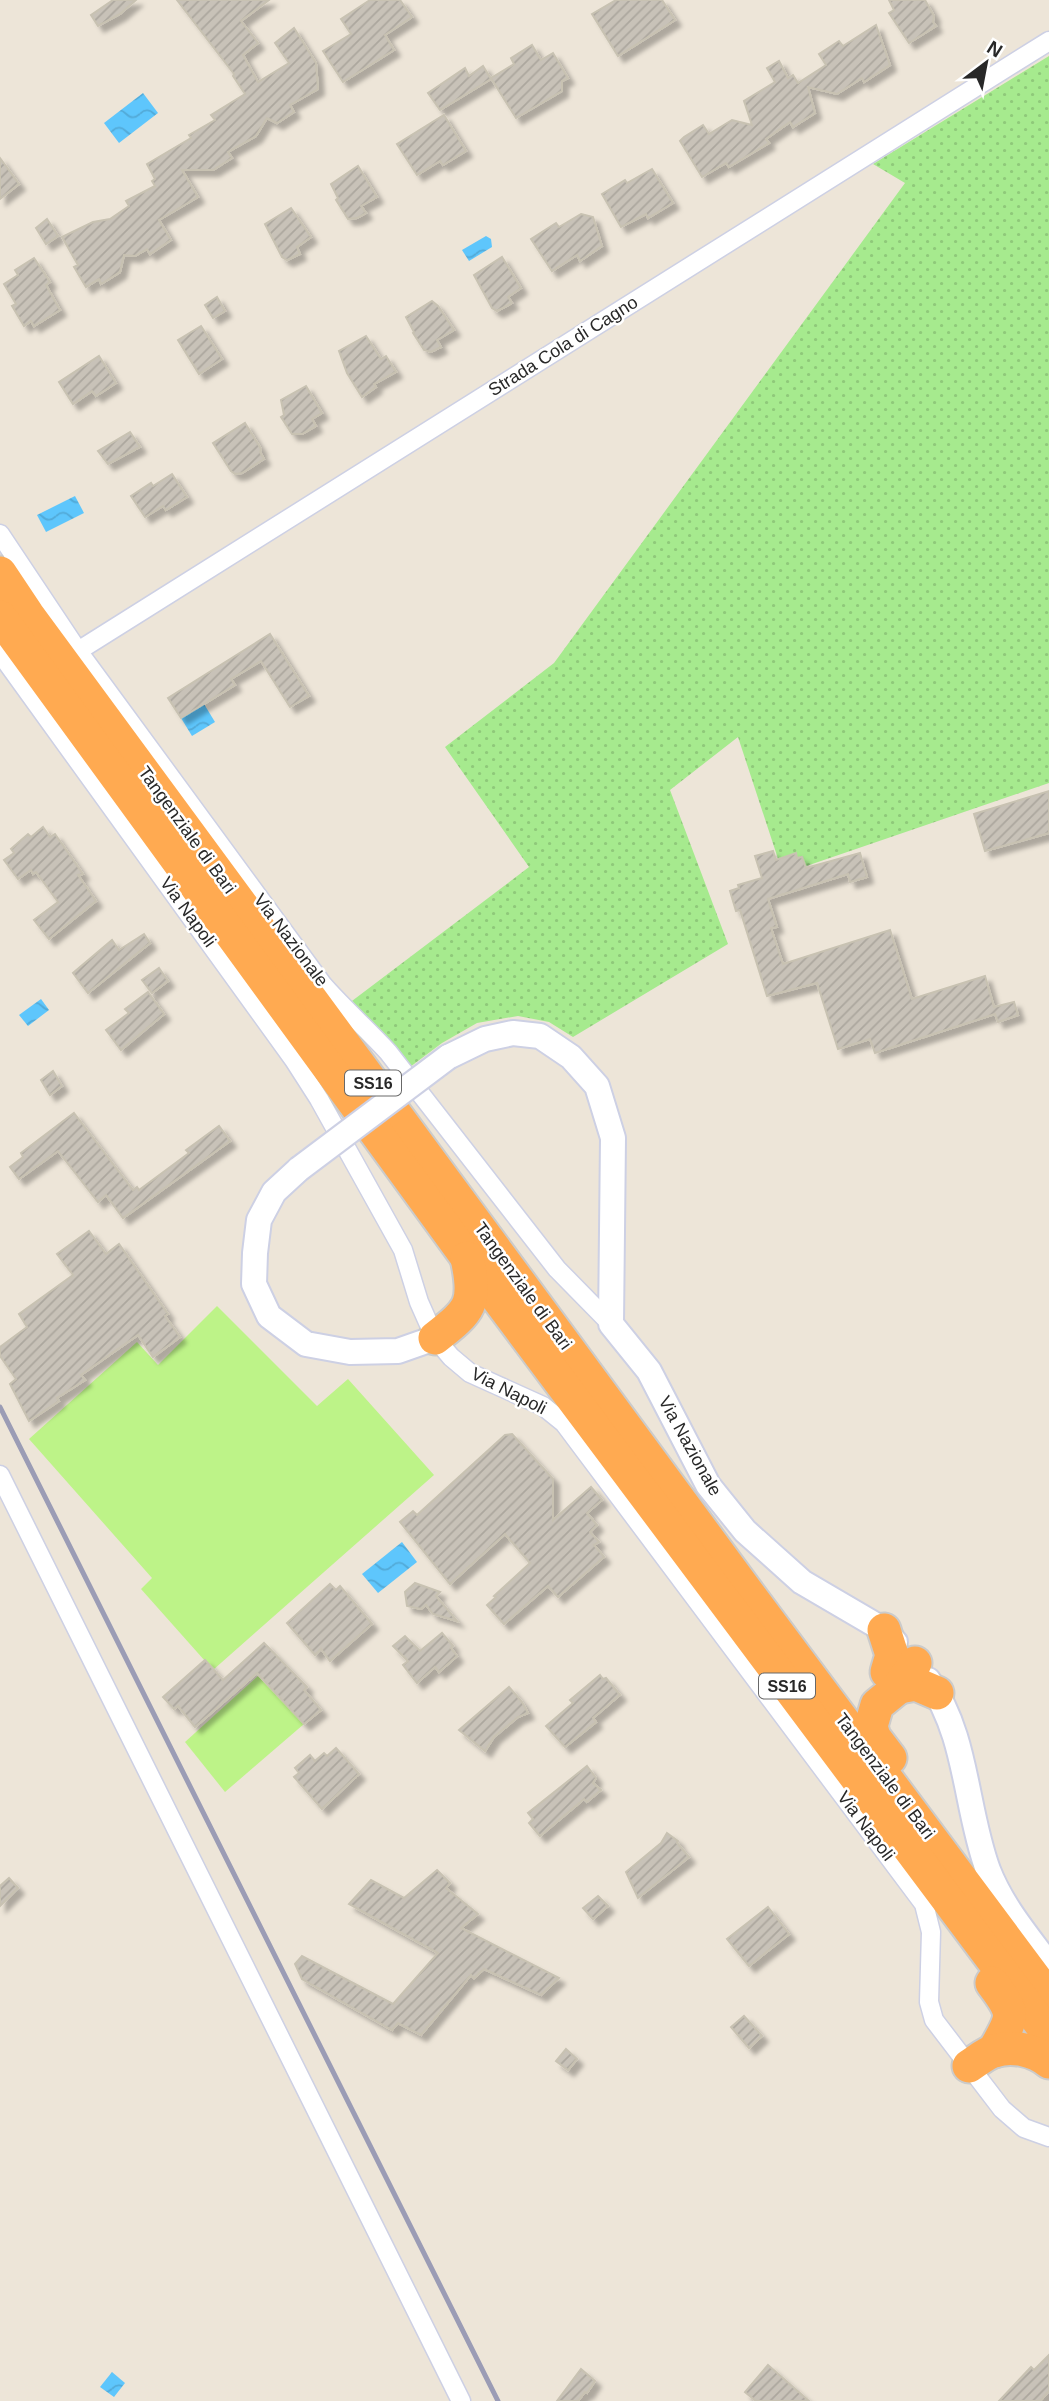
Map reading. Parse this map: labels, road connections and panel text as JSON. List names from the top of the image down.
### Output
{
  "streets": {
    "highway": ["Tangenziale di Bari", "SS16"],
    "street": ["Strada Cola di Cagno", "Via Napoli", "Via Nazionale"]
  },
  "crossings": [
    ["Strada Cola di Cagno", "Via Nazionale"]
  ],
  "north": "top right"
}
